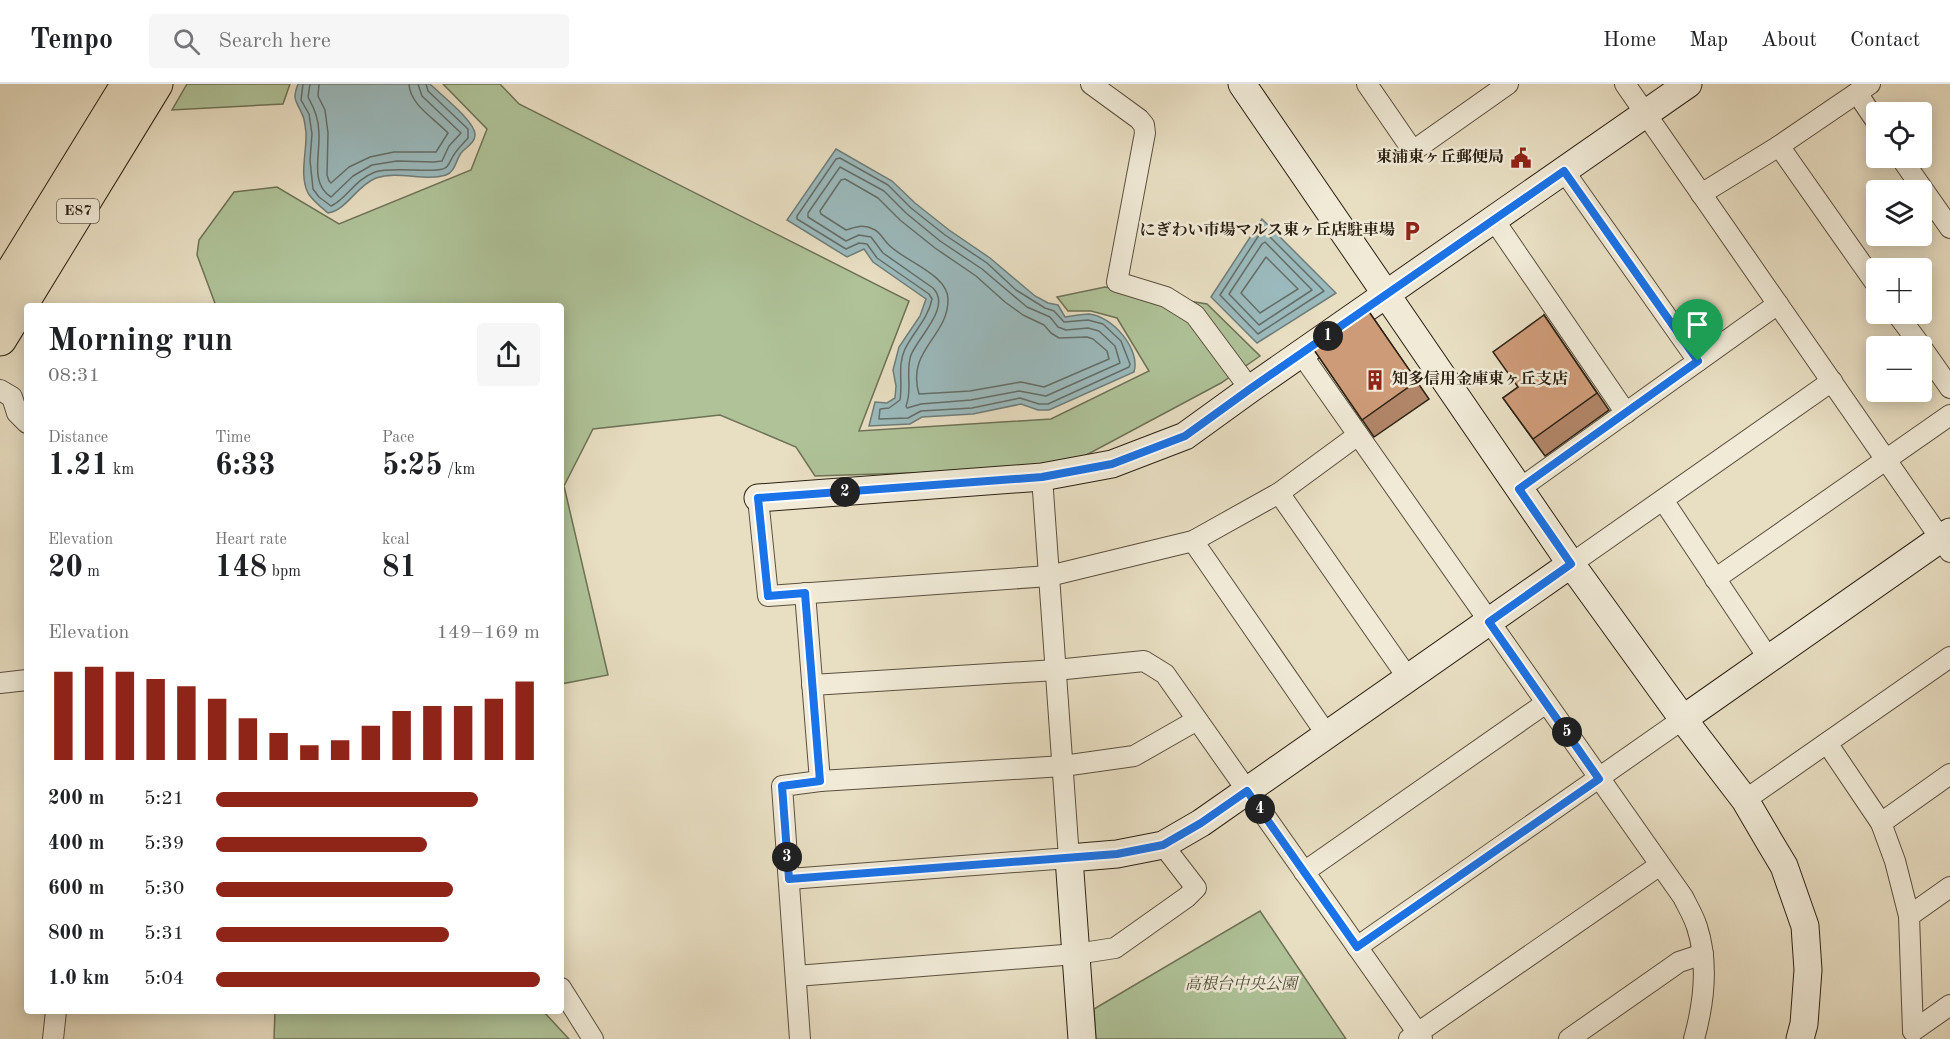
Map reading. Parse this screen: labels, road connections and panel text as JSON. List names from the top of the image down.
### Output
{
  "streets": {
    "highway": ["E87"]
  },
  "parks": ["高根台中央公園"],
  "places": {
    "public building": ["東浦東ヶ丘郵便局"],
    "parking": ["にぎわい市場マルス東ヶ丘店駐車場"],
    "building": ["知多信用金庫東ヶ丘支店"]
  },
  "page": {
    "header": "Tempo",
    "search": "Search here",
    "nav": [
      "Home",
      "Map",
      "About",
      "Contact"
    ],
    "map_buttons": ["+", "−"],
    "heading": ["Morning run", "08:31"],
    "pins": [
      "1",
      "2",
      "5",
      "4",
      "3"
    ],
    "stats": [
      ["Distance", "1.21 km"],
      ["Time", "6:33"],
      ["Pace", "5:25 /km"],
      ["Elevation", "20 m"],
      ["Heart rate", "148 bpm"],
      ["kcal", "81"]
    ],
    "chart": ["Elevation", "149–169 m"],
    "list": [
      {
        "name": "200 m",
        "note": "5:21"
      },
      {
        "name": "400 m",
        "note": "5:39"
      },
      {
        "name": "600 m",
        "note": "5:30"
      },
      {
        "name": "800 m",
        "note": "5:31"
      },
      {
        "name": "1.0 km",
        "note": "5:04"
      }
    ]
  }
}
